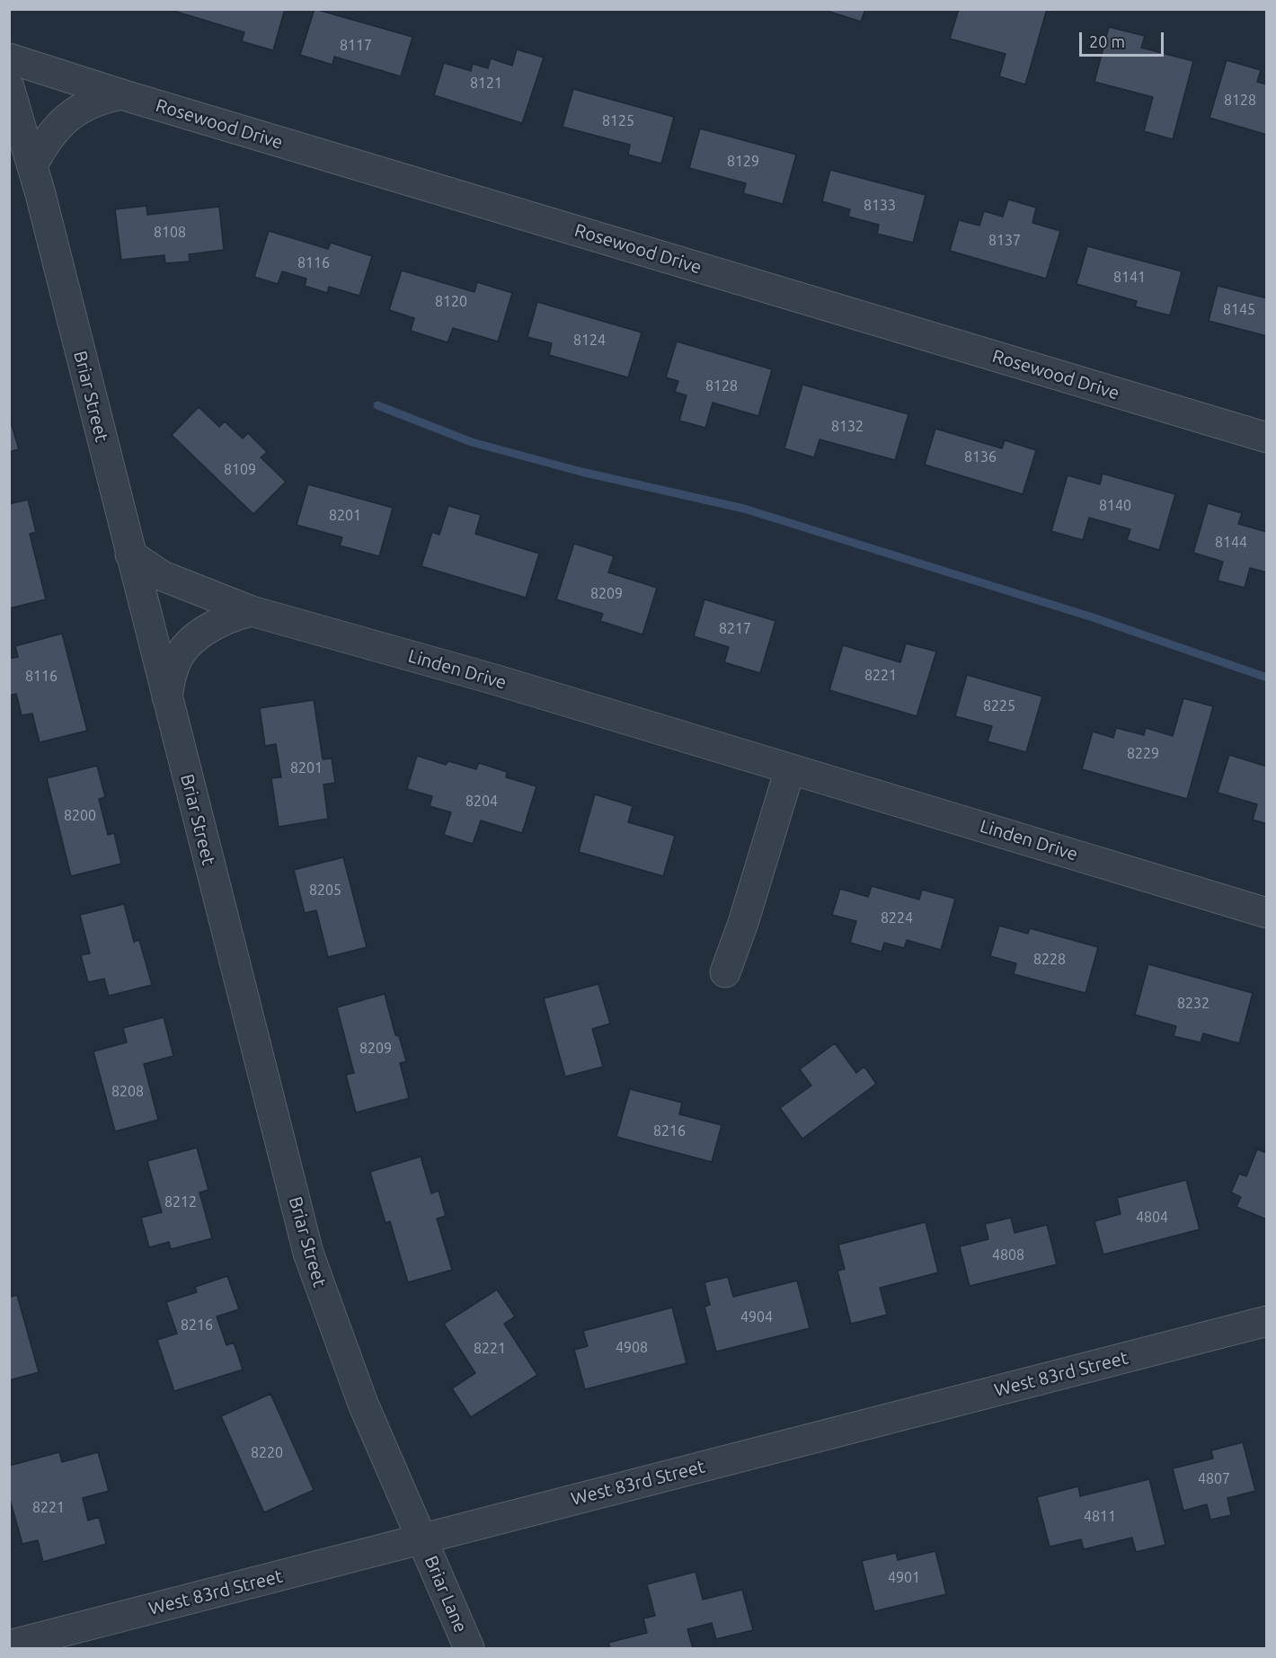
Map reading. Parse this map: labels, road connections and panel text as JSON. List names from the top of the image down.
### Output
{
  "streets": {
    "street": [
      "Rosewood Drive",
      "Briar Street",
      "Linden Drive",
      "West 83rd Street",
      "Briar Lane"
    ]
  },
  "crossings": [
    ["Briar Street", "Linden Drive"],
    ["Briar Street", "West 83rd Street"],
    ["Briar Street", "Briar Lane"],
    ["West 83rd Street", "Briar Lane"]
  ],
  "house_numbers": [
    "8117",
    "8121",
    "8128",
    "8125",
    "8129",
    "8133",
    "8108",
    "8137",
    "8116",
    "8141",
    "8120",
    "8145",
    "8124",
    "8128",
    "8132",
    "8136",
    "8109",
    "8140",
    "8201",
    "8144",
    "8209",
    "8217",
    "8221",
    "8116",
    "8225",
    "8229",
    "8201",
    "8204",
    "8200",
    "8205",
    "8224",
    "8228",
    "8232",
    "8209",
    "8208",
    "8216",
    "8212",
    "4804",
    "4808",
    "4904",
    "8216",
    "4908",
    "8221",
    "8220",
    "4807",
    "8221",
    "4811",
    "4901"
  ],
  "scale_bar": "20 m"
}
